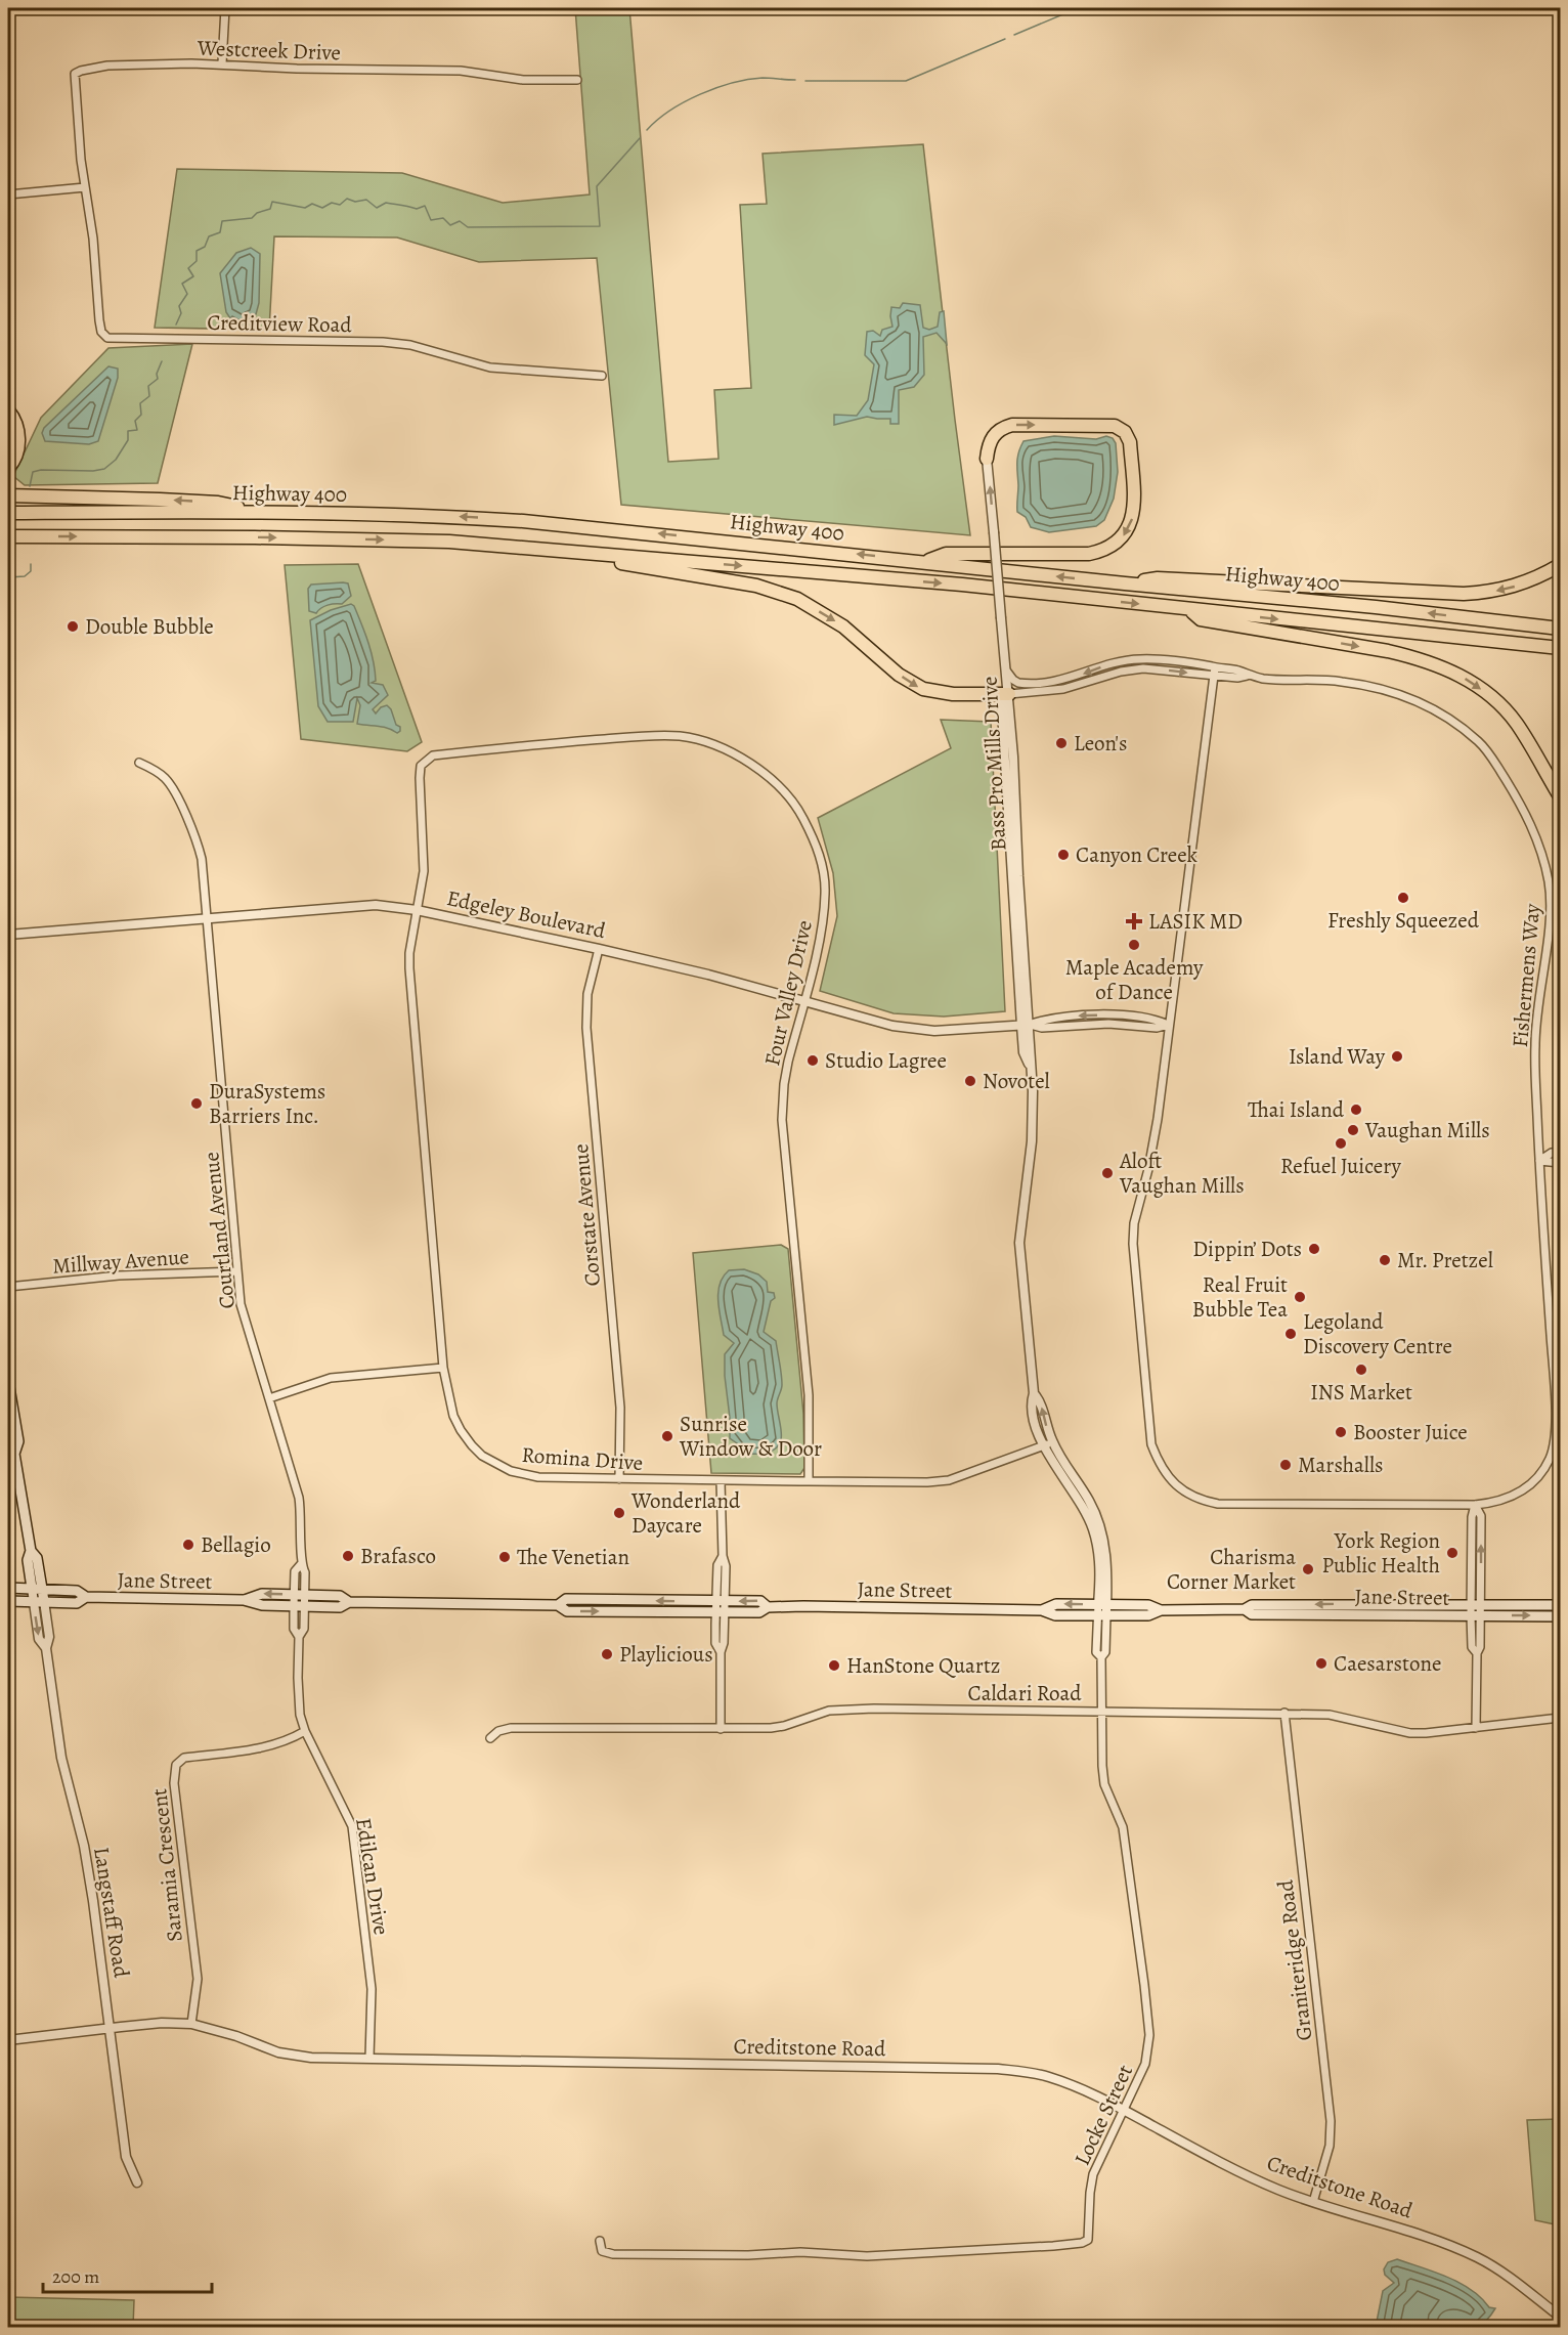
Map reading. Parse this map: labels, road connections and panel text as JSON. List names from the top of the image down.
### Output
{
  "streets": {
    "highway": ["Highway 400"],
    "main road": ["Jane Street", "Langstaff Road"],
    "street": [
      "Westcreek Drive",
      "Creditview Road",
      "Bass Pro Mills Drive",
      "Edgeley Boulevard",
      "Fishermens Way",
      "Four Valley Drive",
      "Corstate Avenue",
      "Courtland Avenue",
      "Millway Avenue",
      "Romina Drive",
      "Caldari Road",
      "Saramia Crescent",
      "Edilcan Drive",
      "Graniteridge Road",
      "Creditstone Road",
      "Locke Street"
    ]
  },
  "crossings": [
    ["Westcreek Drive", "Creditview Road"],
    ["Bass Pro Mills Drive", "Edgeley Boulevard"],
    ["Bass Pro Mills Drive", "Fishermens Way"],
    ["Bass Pro Mills Drive", "Romina Drive"],
    ["Bass Pro Mills Drive", "Jane Street"],
    ["Bass Pro Mills Drive", "Locke Street"],
    ["Edgeley Boulevard", "Four Valley Drive"],
    ["Edgeley Boulevard", "Corstate Avenue"],
    ["Edgeley Boulevard", "Courtland Avenue"],
    ["Edgeley Boulevard", "Romina Drive"],
    ["Four Valley Drive", "Romina Drive"],
    ["Corstate Avenue", "Romina Drive"],
    ["Courtland Avenue", "Millway Avenue"],
    ["Courtland Avenue", "Jane Street"],
    ["Courtland Avenue", "Edilcan Drive"],
    ["Jane Street", "Edilcan Drive"],
    ["Jane Street", "Langstaff Road"],
    ["Jane Street", "Locke Street"],
    ["Caldari Road", "Graniteridge Road"],
    ["Caldari Road", "Locke Street"],
    ["Saramia Crescent", "Edilcan Drive"],
    ["Saramia Crescent", "Creditstone Road"],
    ["Edilcan Drive", "Creditstone Road"],
    ["Langstaff Road", "Creditstone Road"],
    ["Graniteridge Road", "Creditstone Road"],
    ["Creditstone Road", "Locke Street"]
  ],
  "places": {
    "other": [
      "Double Bubble",
      "Leon's",
      "Canyon Creek",
      "Freshly Squeezed",
      "Maple Academy of Dance",
      "Island Way",
      "Studio Lagree",
      "Novotel",
      "DuraSystems Barriers Inc.",
      "Thai Island",
      "Vaughan Mills",
      "Refuel Juicery",
      "Aloft Vaughan Mills",
      "Dippin’ Dots",
      "Mr. Pretzel",
      "Real Fruit Bubble Tea",
      "Legoland Discovery Centre",
      "INS Market",
      "Booster Juice",
      "Sunrise Window & Door",
      "Marshalls",
      "Wonderland Daycare",
      "Bellagio",
      "York Region Public Health",
      "Brafasco",
      "The Venetian",
      "Charisma Corner Market",
      "Playlicious",
      "Caesarstone",
      "HanStone Quartz"
    ],
    "health": ["LASIK MD"]
  },
  "scale_bar": "200 m"
}
